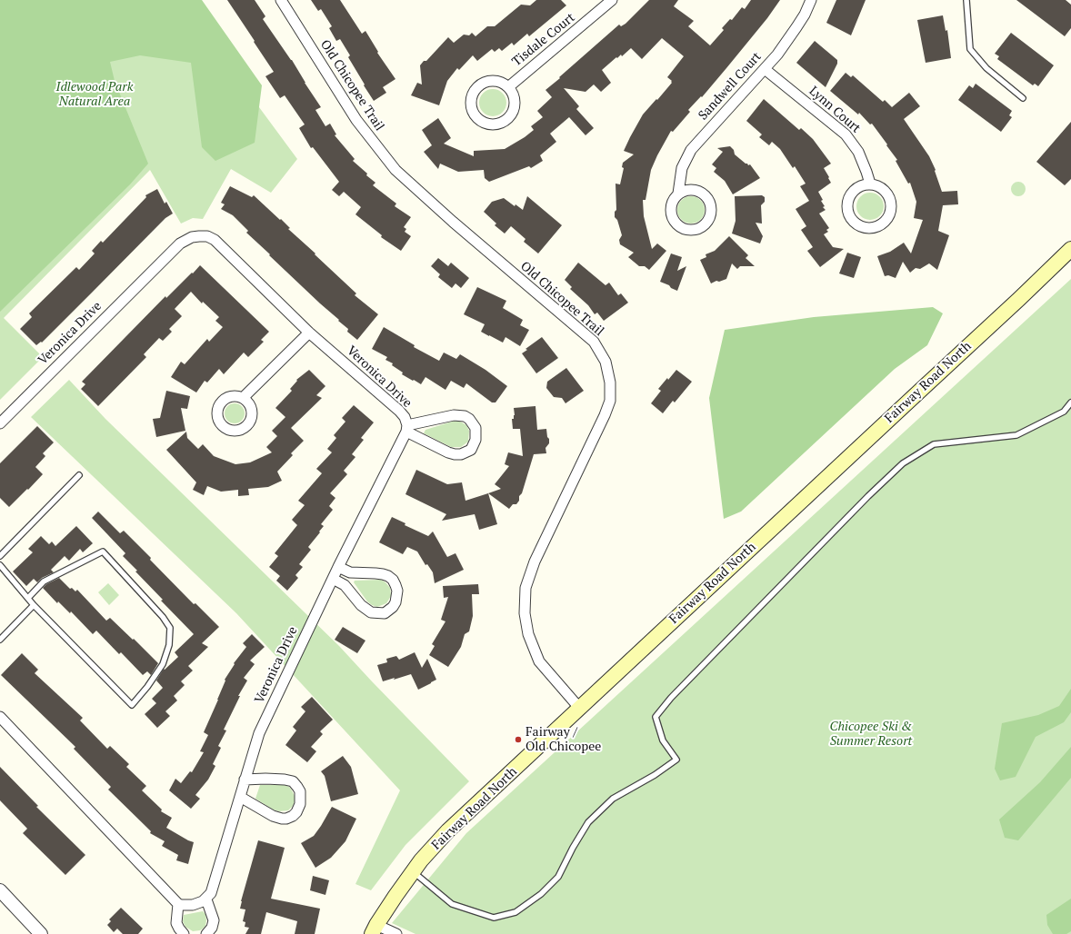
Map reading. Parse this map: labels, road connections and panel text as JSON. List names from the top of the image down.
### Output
{
  "streets": {
    "main road": ["Fairway Road North"],
    "street": [
      "Tisdale Court",
      "Old Chicopee Trail",
      "Sandwell Court",
      "Lynn Court",
      "Veronica Drive"
    ]
  },
  "crossings": [
    ["Old Chicopee Trail", "Fairway Road North"],
    ["Sandwell Court", "Lynn Court"]
  ],
  "parks": ["Idlewood Park Natural Area", "Chicopee Ski & Summer Resort"],
  "places": ["Fairway / Old Chicopee"]
}
